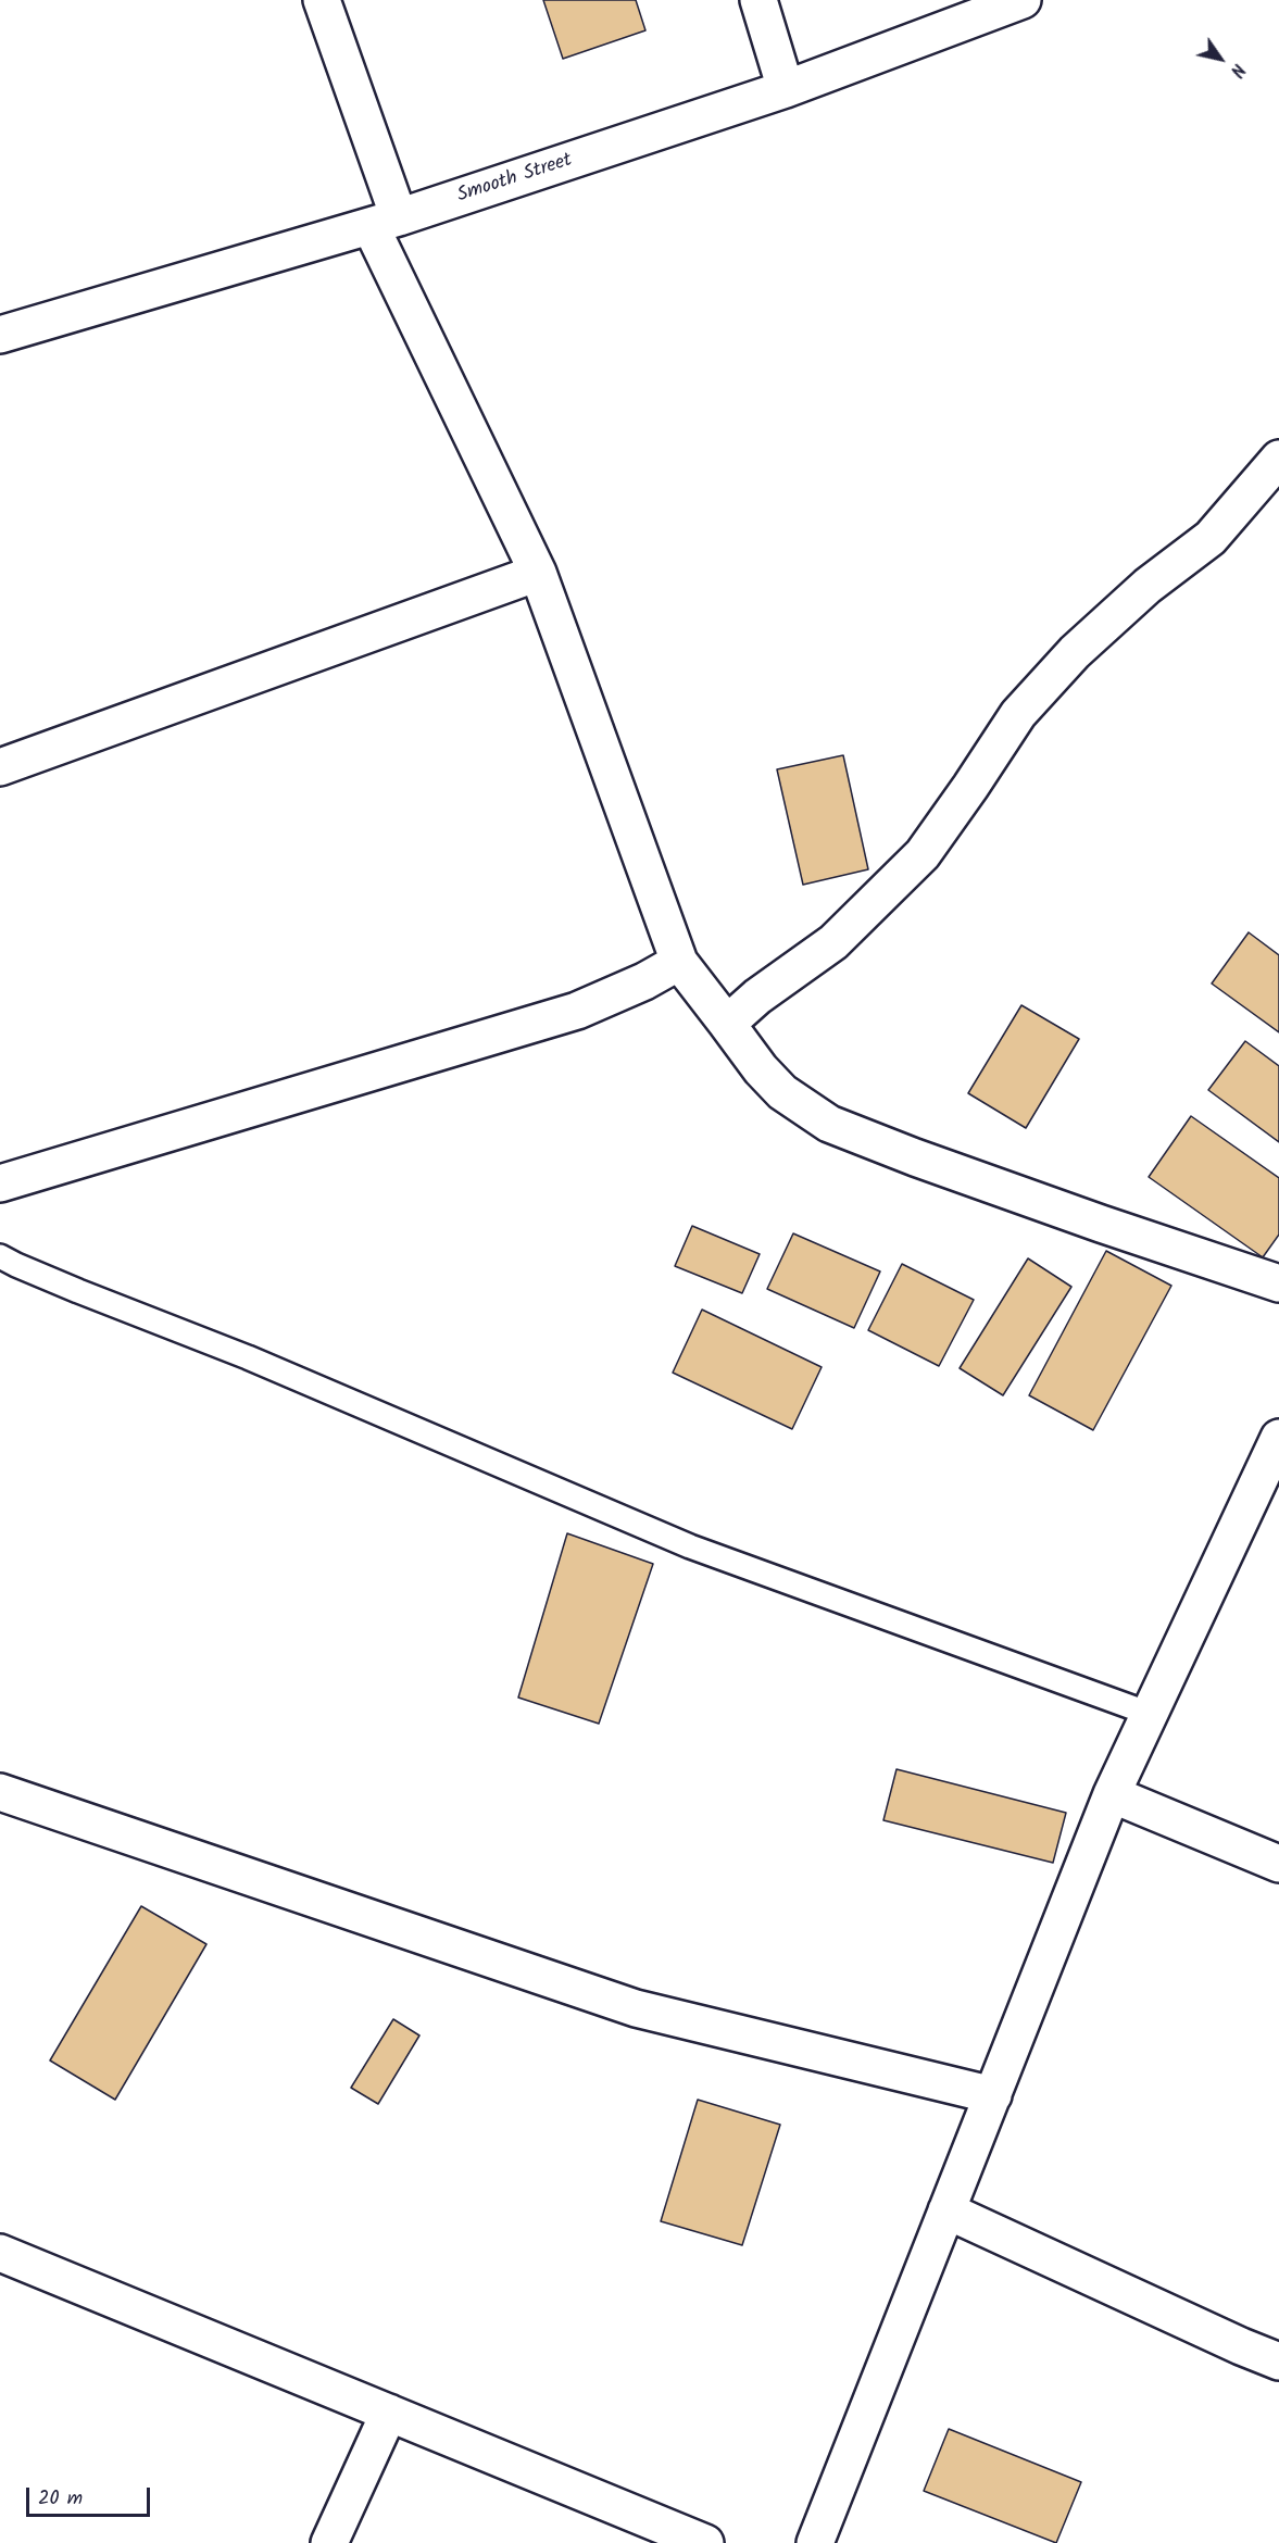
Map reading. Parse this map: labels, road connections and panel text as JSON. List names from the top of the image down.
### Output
{
  "streets": {
    "street": ["Smooth Street"]
  },
  "scale_bar": "20 m",
  "north": "bottom right"
}
